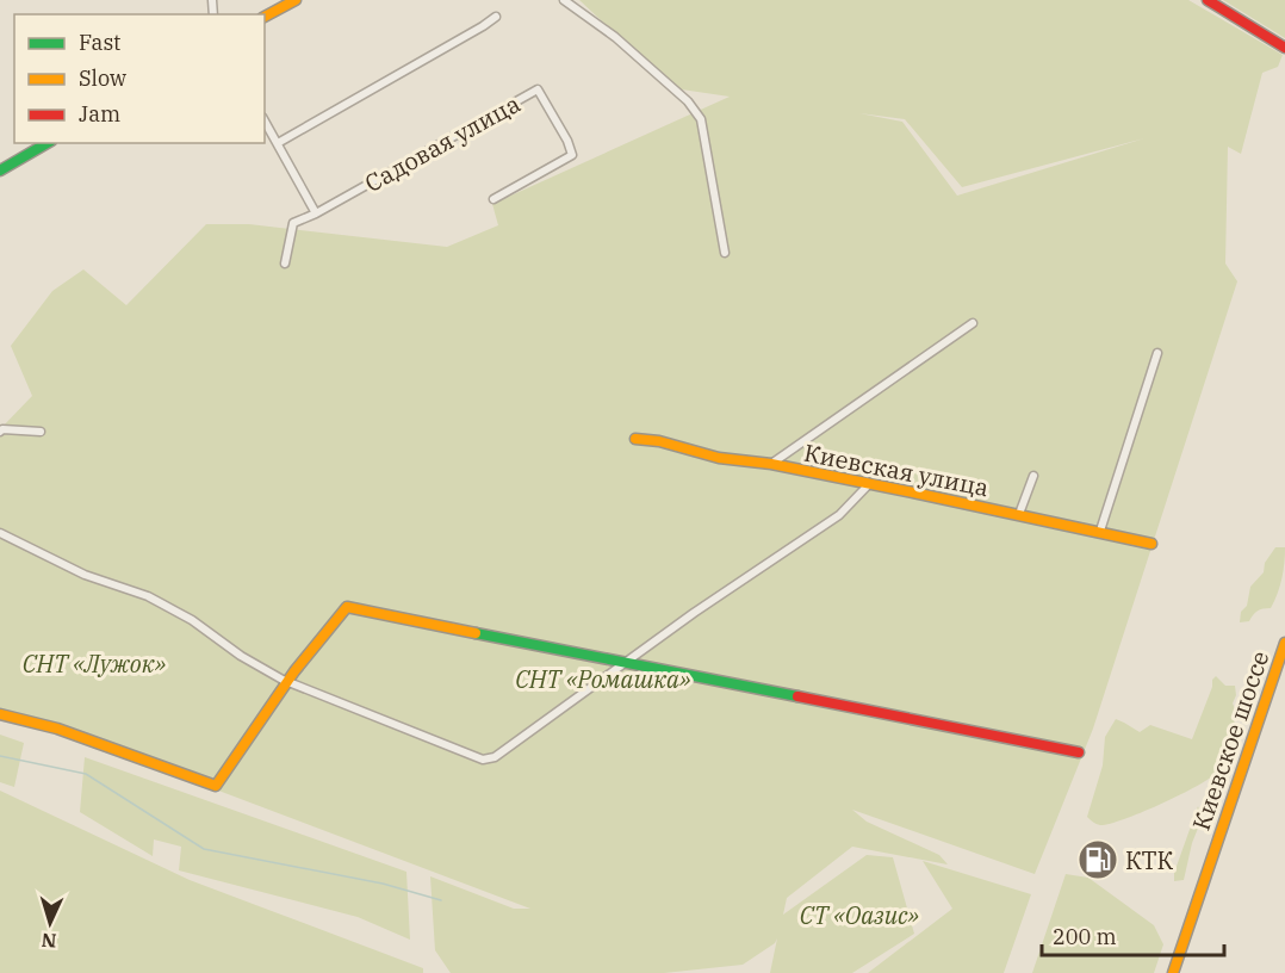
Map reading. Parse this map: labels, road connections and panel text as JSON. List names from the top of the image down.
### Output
{
  "streets": {
    "main road": ["Киевская улица", "Киевское шоссе"],
    "street": ["Садовая улица"]
  },
  "parks": ["СНТ «Лужок»", "СНТ «Ромашка»", "СТ «Оазис»"],
  "places": {
    "fuel station": ["КТК"]
  },
  "legend": ["Fast", "Slow", "Jam"],
  "scale_bar": "200 m",
  "north": "bottom"
}
